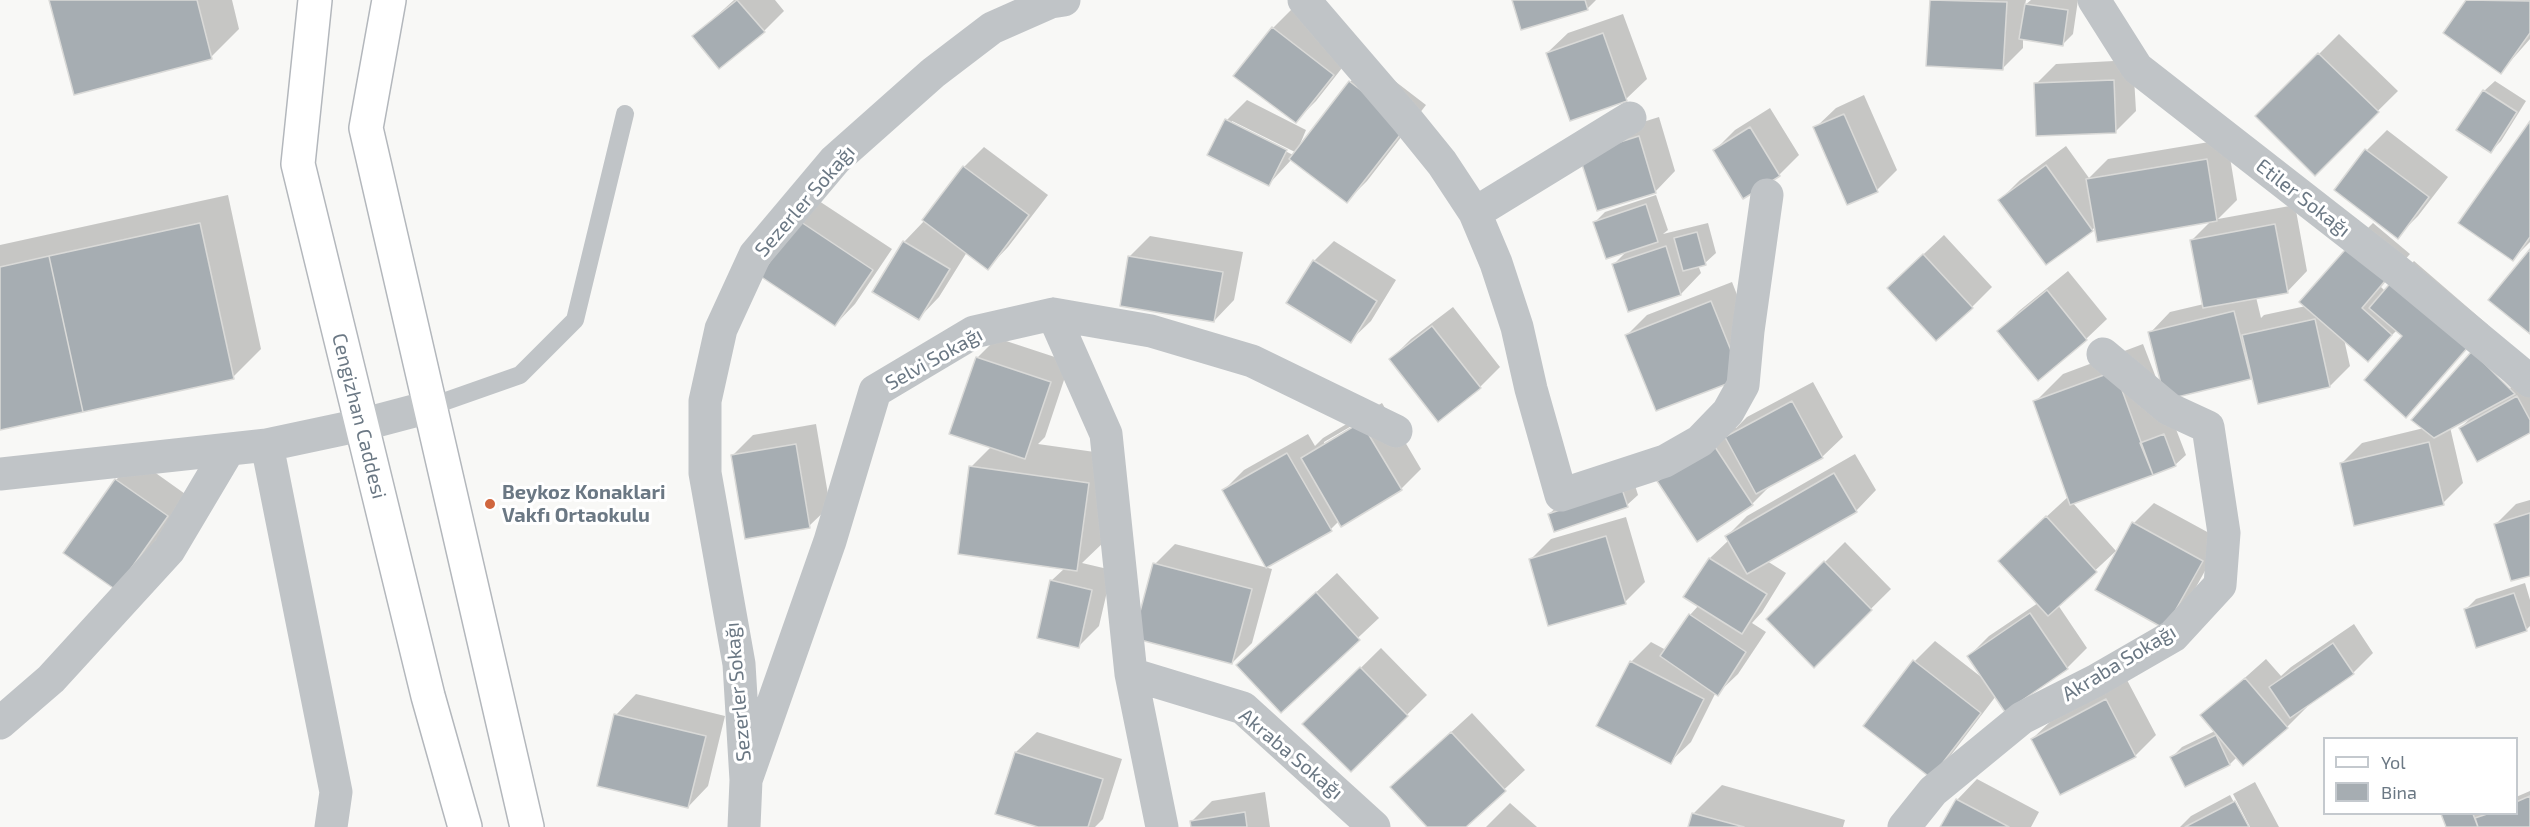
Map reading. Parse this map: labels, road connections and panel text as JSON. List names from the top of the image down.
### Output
{
  "streets": {
    "main road": ["Cengizhan Caddesi"],
    "street": [
      "Etiler Sokağı",
      "Sezerler Sokağı",
      "Selvi Sokağı",
      "Akraba Sokağı"
    ]
  },
  "crossings": [
    ["Sezerler Sokağı", "Selvi Sokağı"]
  ],
  "places": ["Beykoz Konaklari Vakfı Ortaokulu"],
  "legend": ["Yol", "Bina"]
}
